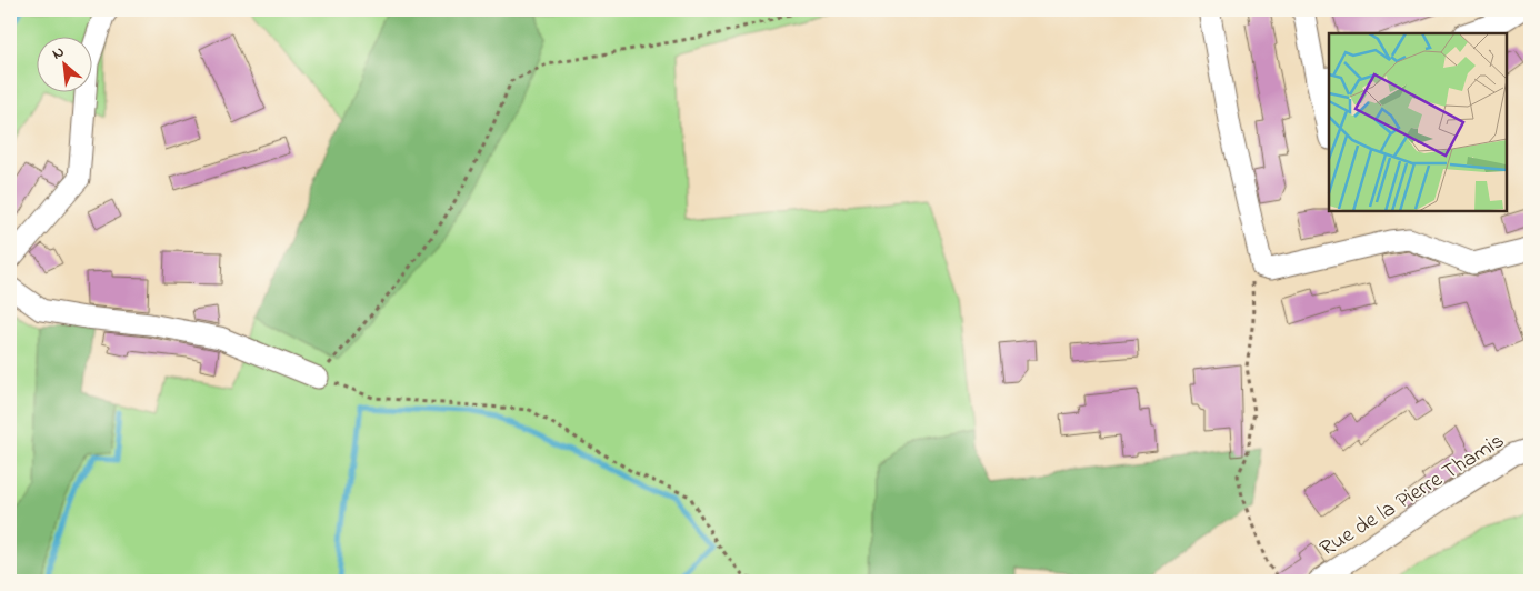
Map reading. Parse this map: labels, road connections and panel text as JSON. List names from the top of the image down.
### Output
{
  "streets": {
    "street": ["Rue de la Pierre Thamis"]
  },
  "north": "top left"
}
